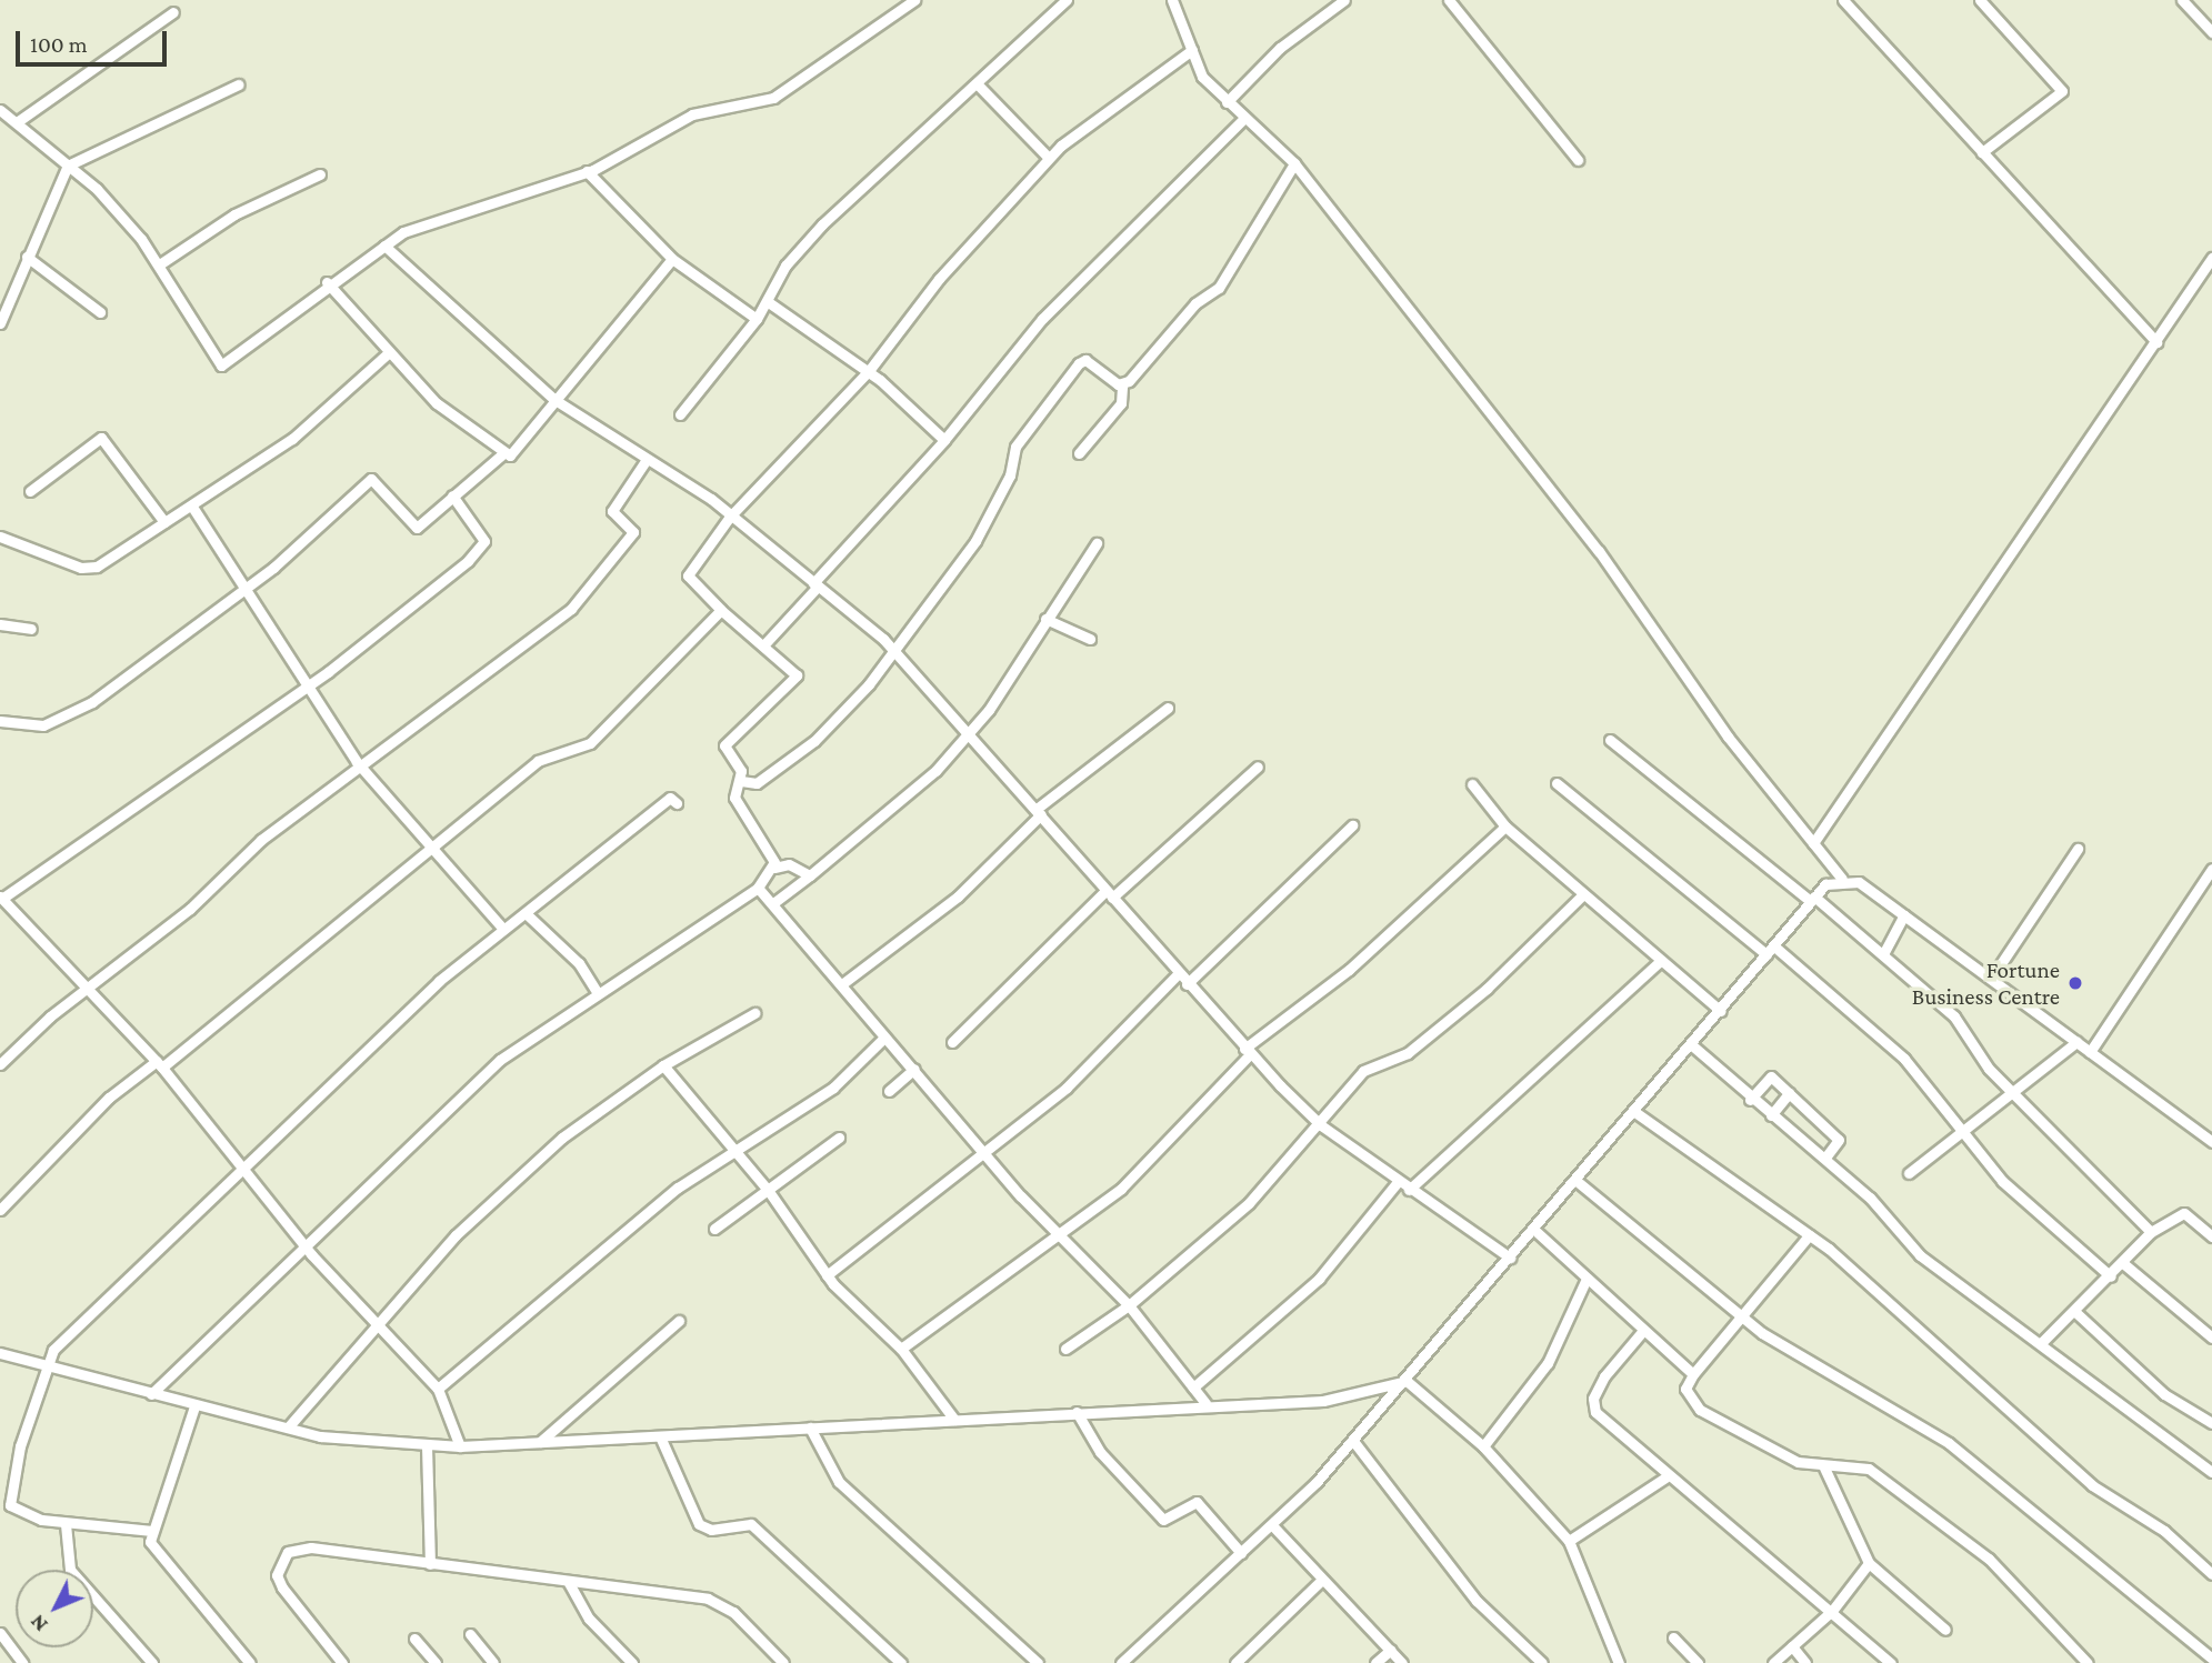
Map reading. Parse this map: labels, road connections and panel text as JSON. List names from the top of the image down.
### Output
{
  "places": ["Fortune Business Centre"],
  "scale_bar": "100 m",
  "north": "bottom left"
}
